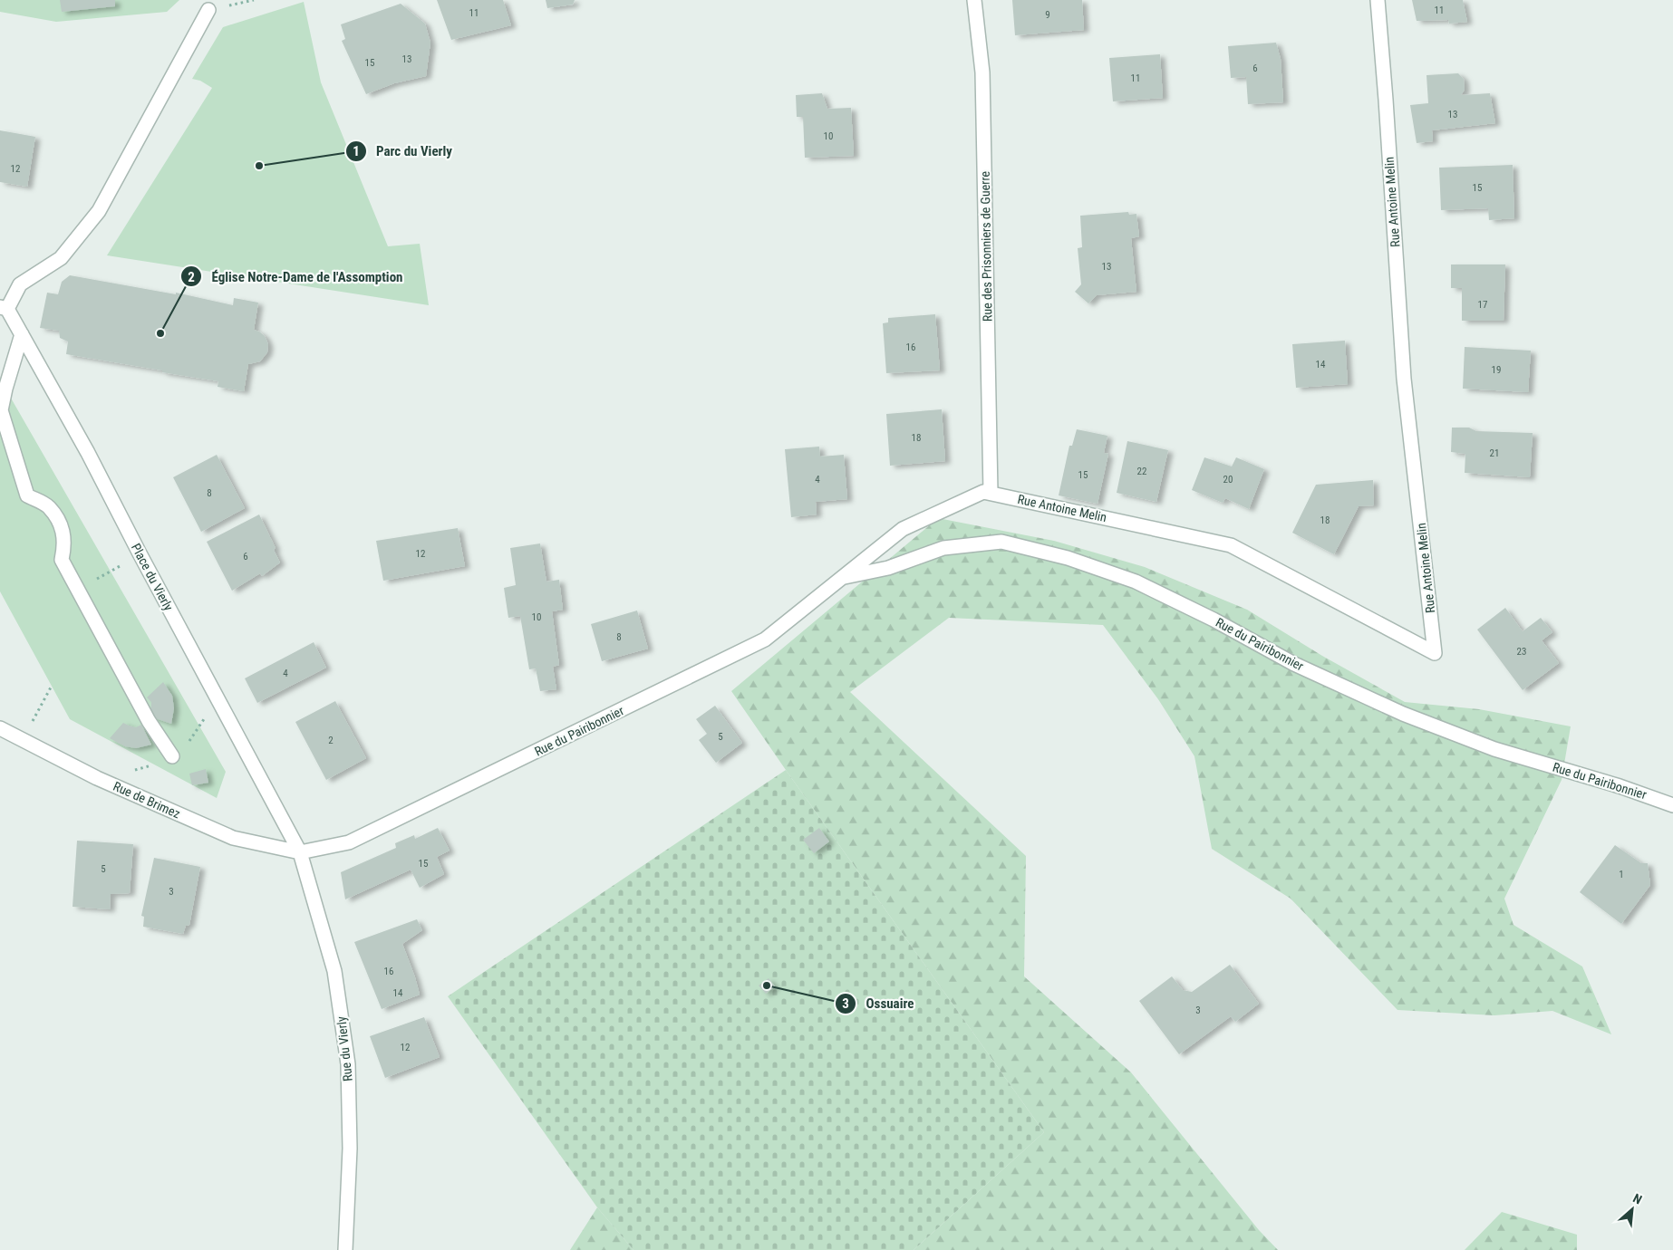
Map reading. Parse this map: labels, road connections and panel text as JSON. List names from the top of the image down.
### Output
{
  "streets": {
    "street": [
      "Rue Antoine Melin",
      "Rue des Prisonniers de Guerre",
      "Place du Vierly",
      "Rue du Pairibonnier",
      "Rue de Brimez",
      "Rue du Vierly"
    ]
  },
  "crossings": [
    ["Rue Antoine Melin", "Rue des Prisonniers de Guerre"],
    ["Rue Antoine Melin", "Rue du Pairibonnier"],
    ["Rue des Prisonniers de Guerre", "Rue du Pairibonnier"],
    ["Place du Vierly", "Rue du Pairibonnier"],
    ["Place du Vierly", "Rue de Brimez"],
    ["Place du Vierly", "Rue du Vierly"],
    ["Rue du Pairibonnier", "Rue de Brimez"],
    ["Rue du Pairibonnier", "Rue du Vierly"],
    ["Rue de Brimez", "Rue du Vierly"]
  ],
  "places": ["Parc du Vierly", "Église Notre-Dame de l'Assomption", "Ossuaire"],
  "house_numbers": [
    "11",
    "11",
    "9",
    "13",
    "15",
    "6",
    "11",
    "13",
    "10",
    "12",
    "15",
    "13",
    "17",
    "16",
    "14",
    "19",
    "18",
    "21",
    "22",
    "15",
    "4",
    "20",
    "8",
    "18",
    "12",
    "6",
    "10",
    "8",
    "23",
    "4",
    "5",
    "2",
    "15",
    "5",
    "1",
    "3",
    "16",
    "14",
    "3",
    "12"
  ],
  "north": "top right"
}
